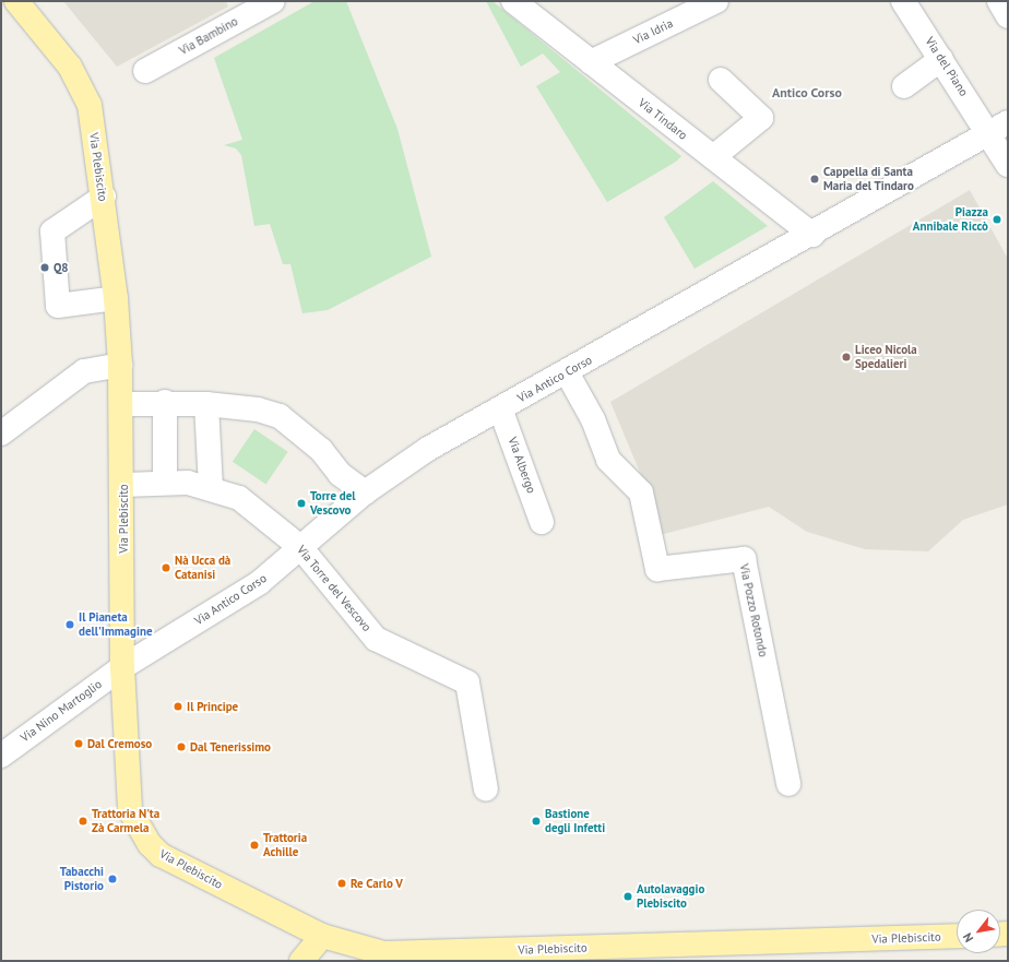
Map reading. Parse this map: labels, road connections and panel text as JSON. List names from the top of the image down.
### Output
{
  "streets": {
    "main road": ["Via Plebiscito"],
    "street": [
      "Via Idria",
      "Via Bambino",
      "Via del Piano",
      "Via Tindaro",
      "Via Antico Corso",
      "Via Albergo",
      "Via Torre del Vescovo",
      "Via Pozzo Rotondo",
      "Via Nino Martoglio"
    ]
  },
  "crossings": [
    ["Via Idria", "Via Tindaro"],
    ["Via del Piano", "Via Antico Corso"],
    ["Via Tindaro", "Via Antico Corso"],
    ["Via Plebiscito", "Via Antico Corso"],
    ["Via Plebiscito", "Via Torre del Vescovo"],
    ["Via Plebiscito", "Via Nino Martoglio"],
    ["Via Antico Corso", "Via Albergo"],
    ["Via Antico Corso", "Via Torre del Vescovo"],
    ["Via Antico Corso", "Via Pozzo Rotondo"],
    ["Via Antico Corso", "Via Nino Martoglio"]
  ],
  "districts": ["Antico Corso"],
  "places": [
    "Cappella di Santa Maria del Tindaro",
    "Piazza Annibale Riccò",
    "Q8",
    "Liceo Nicola Spedalieri",
    "Torre del Vescovo",
    "Nà Ucca dà Catanisi",
    "Il Pianeta dell'Immagine",
    "Il Principe",
    "Dal Cremoso",
    "Dal Tenerissimo",
    "Trattoria N'ta Zà Carmela",
    "Bastione degli Infetti",
    "Trattoria Achille",
    "Tabacchi Pistorio",
    "Re Carlo V",
    "Autolavaggio Plebiscito"
  ],
  "north": "bottom left"
}
